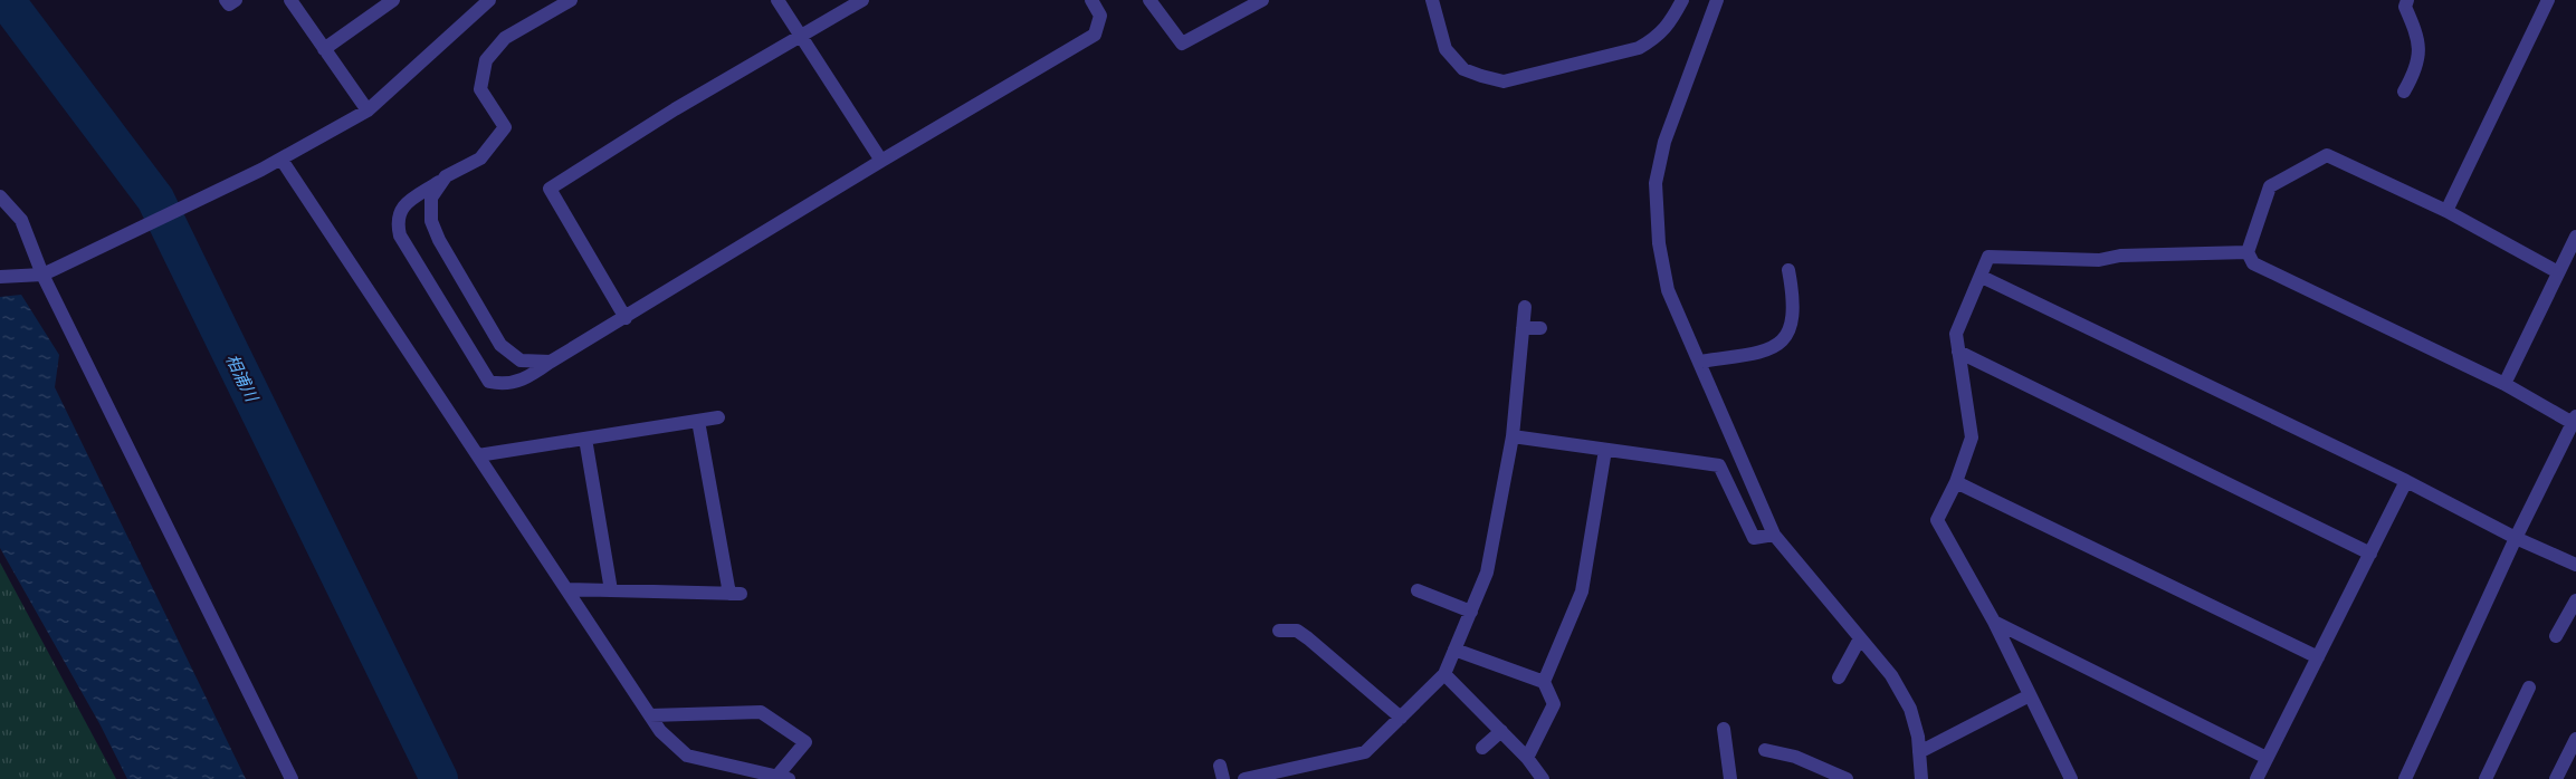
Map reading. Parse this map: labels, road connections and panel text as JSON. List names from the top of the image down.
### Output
{
  "water": ["相浦川"]
}
